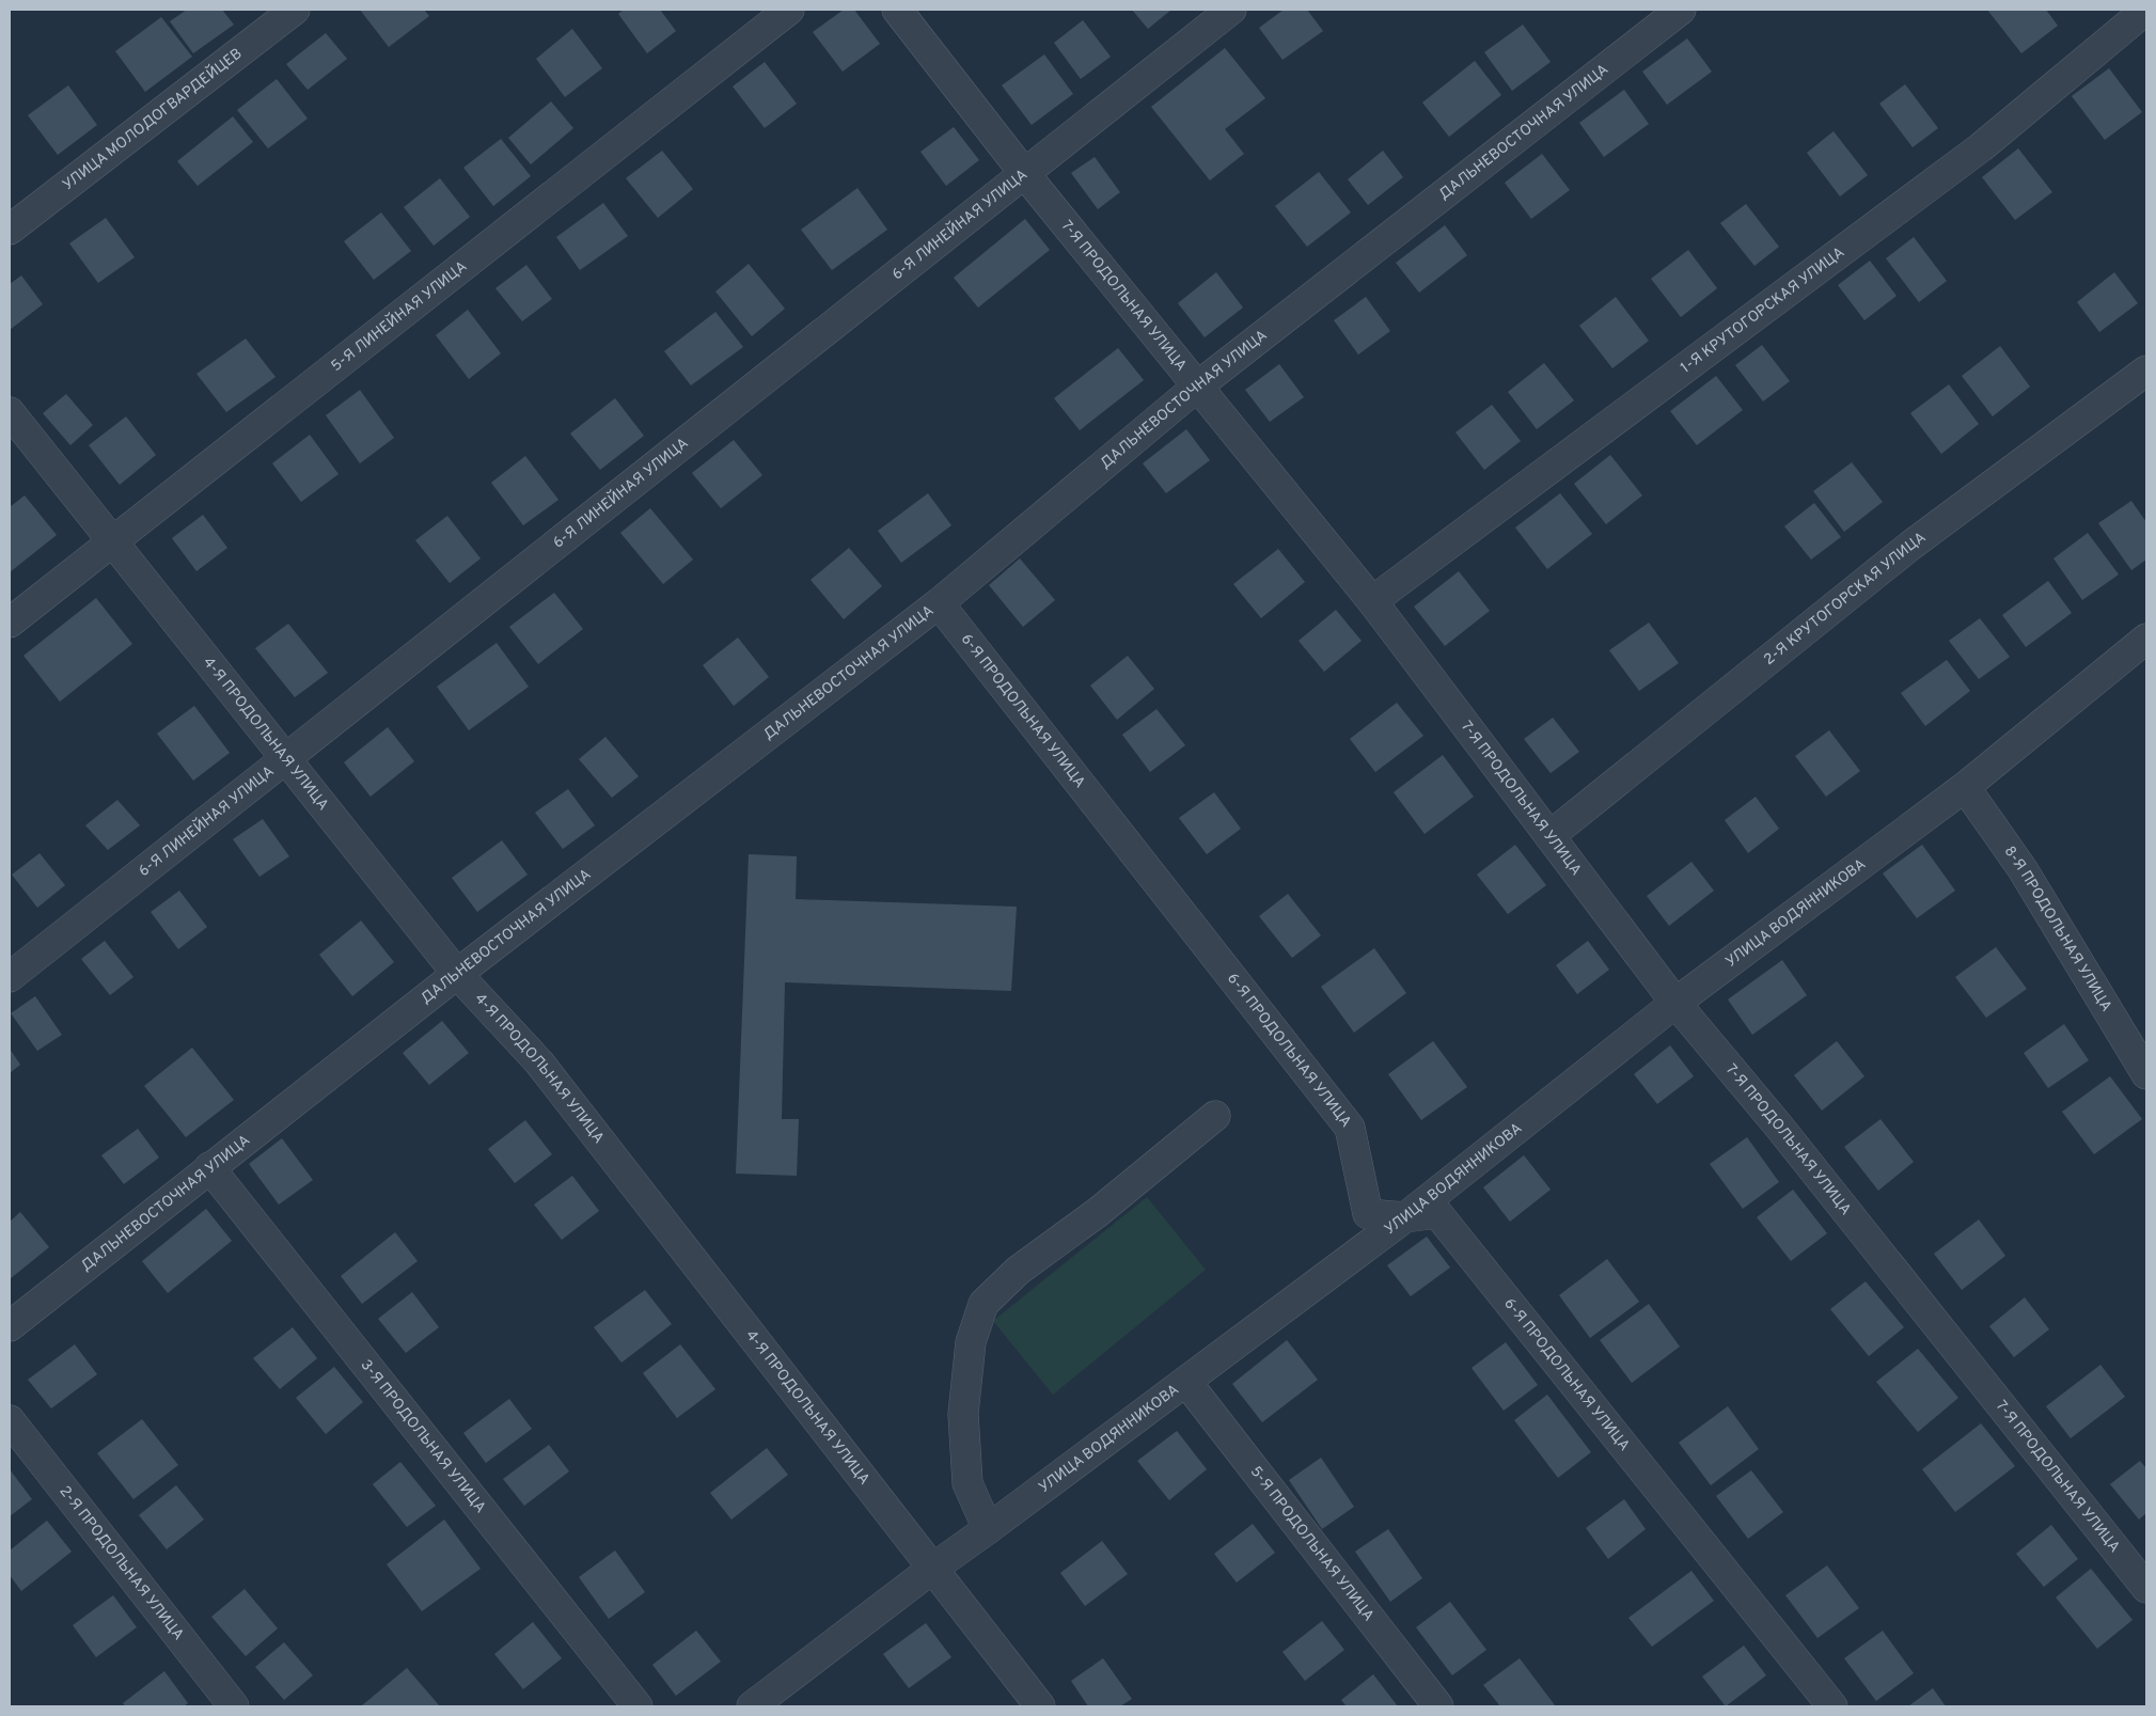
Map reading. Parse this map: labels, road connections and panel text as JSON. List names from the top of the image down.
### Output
{
  "streets": {
    "street": [
      "УЛИЦА МОЛОДОГВАРДЕЙЦЕВ",
      "ДАЛЬНЕВОСТОЧНАЯ УЛИЦА",
      "6-Я ЛИНЕЙНАЯ УЛИЦА",
      "7-Я ПРОДОЛЬНАЯ УЛИЦА",
      "1-Я КРУТОГОРСКАЯ УЛИЦА",
      "5-Я ЛИНЕЙНАЯ УЛИЦА",
      "2-Я КРУТОГОРСКАЯ УЛИЦА",
      "6-Я ПРОДОЛЬНАЯ УЛИЦА",
      "4-Я ПРОДОЛЬНАЯ УЛИЦА",
      "УЛИЦА ВОДЯННИКОВА",
      "8-Я ПРОДОЛЬНАЯ УЛИЦА",
      "3-Я ПРОДОЛЬНАЯ УЛИЦА",
      "5-Я ПРОДОЛЬНАЯ УЛИЦА",
      "2-Я ПРОДОЛЬНАЯ УЛИЦА"
    ]
  },
  "crossings": [
    ["ДАЛЬНЕВОСТОЧНАЯ УЛИЦА", "7-Я ПРОДОЛЬНАЯ УЛИЦА"],
    ["ДАЛЬНЕВОСТОЧНАЯ УЛИЦА", "6-Я ПРОДОЛЬНАЯ УЛИЦА"],
    ["ДАЛЬНЕВОСТОЧНАЯ УЛИЦА", "4-Я ПРОДОЛЬНАЯ УЛИЦА"],
    ["ДАЛЬНЕВОСТОЧНАЯ УЛИЦА", "3-Я ПРОДОЛЬНАЯ УЛИЦА"],
    ["6-Я ЛИНЕЙНАЯ УЛИЦА", "7-Я ПРОДОЛЬНАЯ УЛИЦА"],
    ["6-Я ЛИНЕЙНАЯ УЛИЦА", "4-Я ПРОДОЛЬНАЯ УЛИЦА"],
    ["7-Я ПРОДОЛЬНАЯ УЛИЦА", "1-Я КРУТОГОРСКАЯ УЛИЦА"],
    ["7-Я ПРОДОЛЬНАЯ УЛИЦА", "2-Я КРУТОГОРСКАЯ УЛИЦА"],
    ["7-Я ПРОДОЛЬНАЯ УЛИЦА", "УЛИЦА ВОДЯННИКОВА"],
    ["5-Я ЛИНЕЙНАЯ УЛИЦА", "4-Я ПРОДОЛЬНАЯ УЛИЦА"],
    ["6-Я ПРОДОЛЬНАЯ УЛИЦА", "УЛИЦА ВОДЯННИКОВА"],
    ["4-Я ПРОДОЛЬНАЯ УЛИЦА", "УЛИЦА ВОДЯННИКОВА"],
    ["УЛИЦА ВОДЯННИКОВА", "8-Я ПРОДОЛЬНАЯ УЛИЦА"],
    ["УЛИЦА ВОДЯННИКОВА", "5-Я ПРОДОЛЬНАЯ УЛИЦА"]
  ]
}
